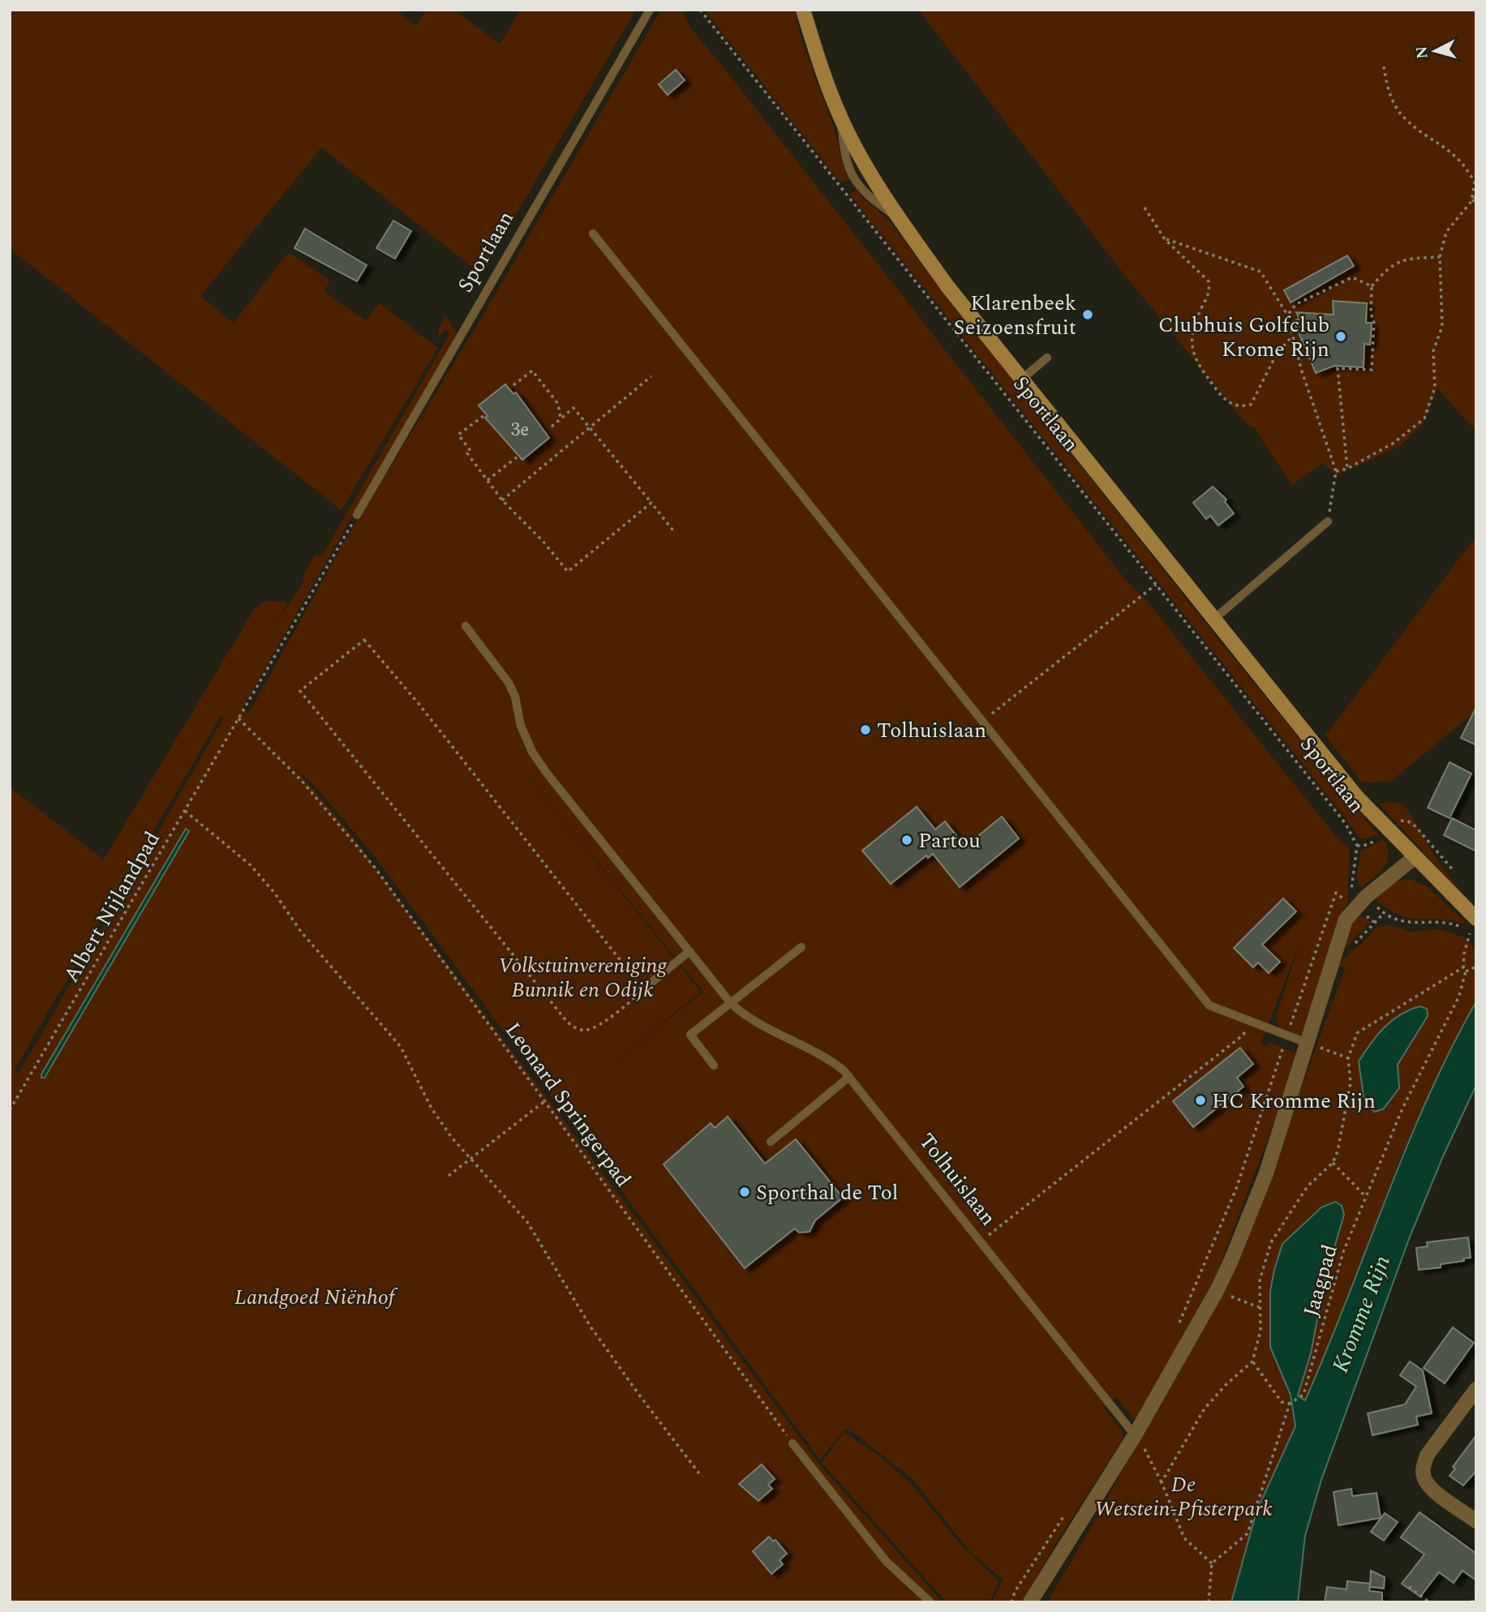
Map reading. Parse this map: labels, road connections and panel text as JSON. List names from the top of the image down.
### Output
{
  "streets": {
    "street": ["Sportlaan"],
    "lane": ["Tolhuislaan"],
    "path": ["Albert Nijlandpad", "Leonard Springerpad", "Jaagpad"]
  },
  "crossings": [
    ["Sportlaan", "Albert Nijlandpad"],
    ["Sportlaan", "Jaagpad"],
    ["Albert Nijlandpad", "Leonard Springerpad"]
  ],
  "water": ["Kromme Rijn"],
  "parks": ["Volkstuinvereniging Bunnik en Odijk", "Landgoed Niënhof", "De Wetstein-Pfisterpark"],
  "places": [
    "Klarenbeek Seizoensfruit",
    "Clubhuis Golfclub Krome Rijn",
    "Tolhuislaan",
    "Partou",
    "HC Kromme Rijn",
    "Sporthal de Tol"
  ],
  "house_numbers": ["3e"],
  "north": "left"
}
